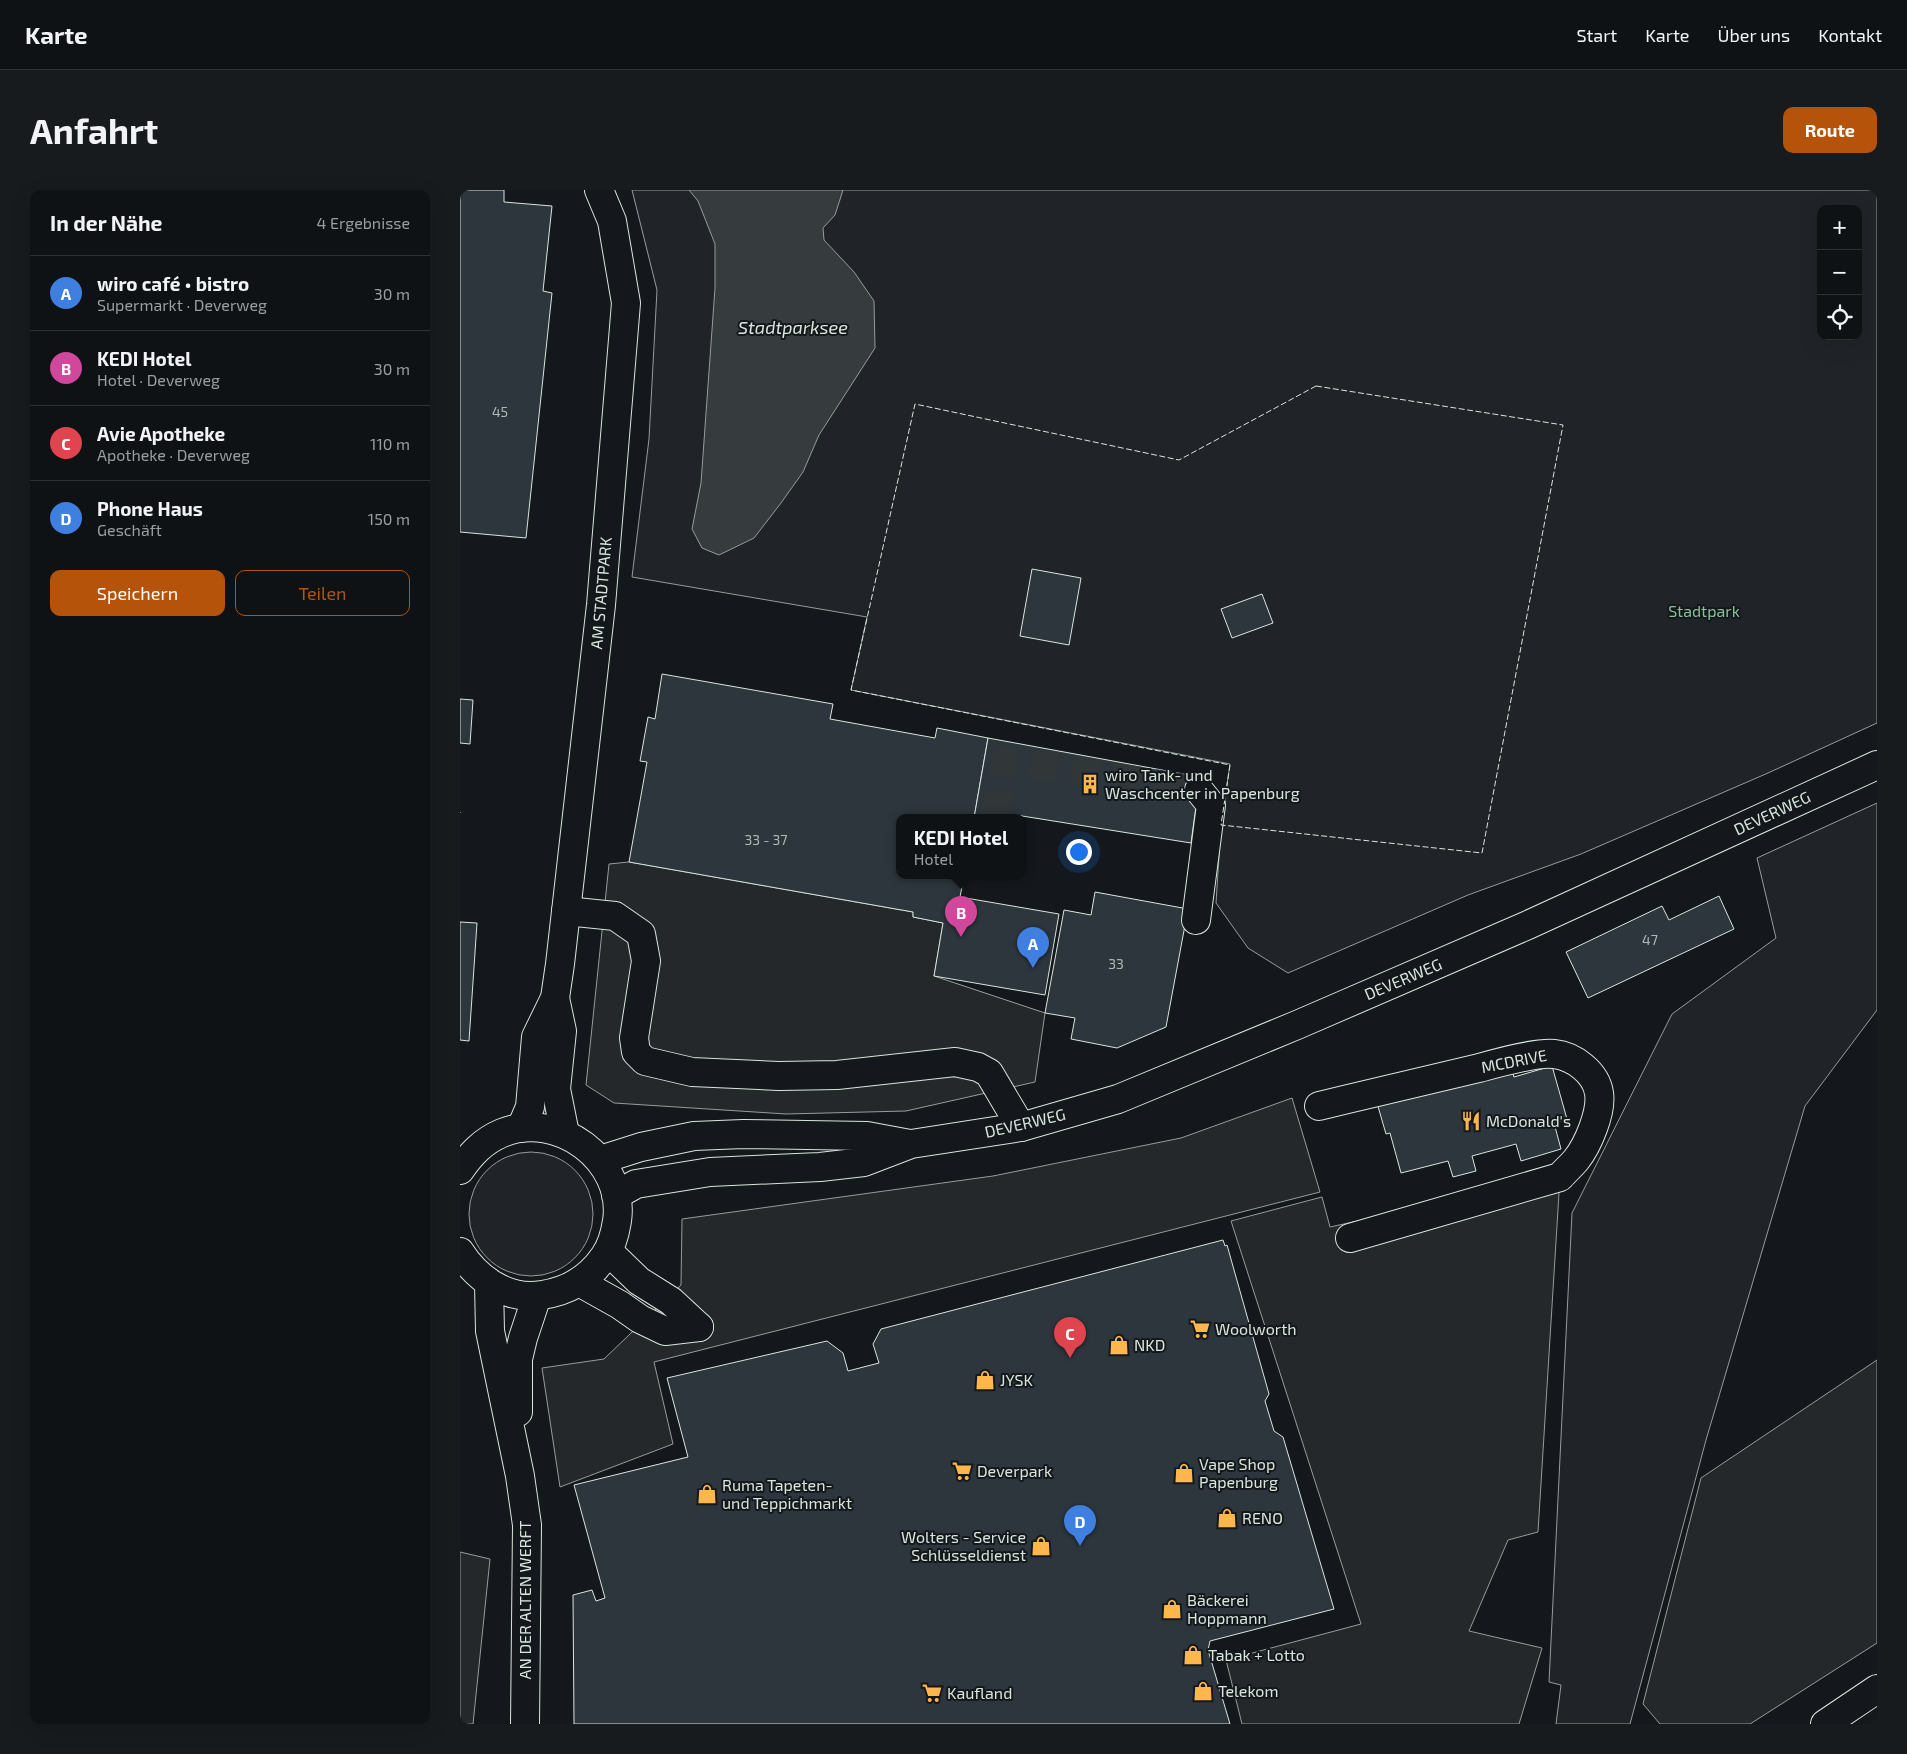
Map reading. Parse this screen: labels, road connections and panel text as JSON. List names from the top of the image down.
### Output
{
  "streets": {
    "street": [
      "AM STADTPARK",
      "DEVERWEG",
      "MCDRIVE",
      "AN DER ALTEN WERFT"
    ]
  },
  "water": ["Stadtparksee"],
  "parks": ["Stadtpark"],
  "places": {
    "building": ["wiro Tank- und Waschcenter in Papenburg"],
    "restaurant": ["McDonald's"],
    "supermarket": ["Woolworth", "Deverpark", "Kaufland"],
    "shop": [
      "NKD",
      "JYSK",
      "Vape Shop Papenburg",
      "Ruma Tapeten- und Teppichmarkt",
      "RENO",
      "Wolters - Service Schlüsseldienst",
      "Bäckerei Hoppmann",
      "Tabak + Lotto",
      "Telekom"
    ]
  },
  "house_numbers": [
    "45",
    "33 - 37",
    "47",
    "33"
  ],
  "page": {
    "header": "Karte",
    "nav": [
      "Start",
      "Karte",
      "Über uns",
      "Kontakt"
    ],
    "buttons": [
      "Route",
      ["Speichern", "Teilen"]
    ],
    "title": "Anfahrt",
    "heading": ["In der Nähe", "4 Ergebnisse"],
    "map_buttons": ["+", "−"],
    "list": [
      {
        "mark": "A",
        "name": "wiro café • bistro",
        "note": "Supermarkt · Deverweg",
        "value": "30 m"
      },
      {
        "mark": "B",
        "name": "KEDI Hotel",
        "note": "Hotel · Deverweg",
        "value": "30 m"
      },
      {
        "mark": "C",
        "name": "Avie Apotheke",
        "note": "Apotheke · Deverweg",
        "value": "110 m"
      },
      {
        "mark": "D",
        "name": "Phone Haus",
        "note": "Geschäft",
        "value": "150 m"
      }
    ],
    "popup": ["KEDI Hotel", "Hotel"],
    "pins": [
      "B",
      "A",
      "C",
      "D"
    ]
  }
}
